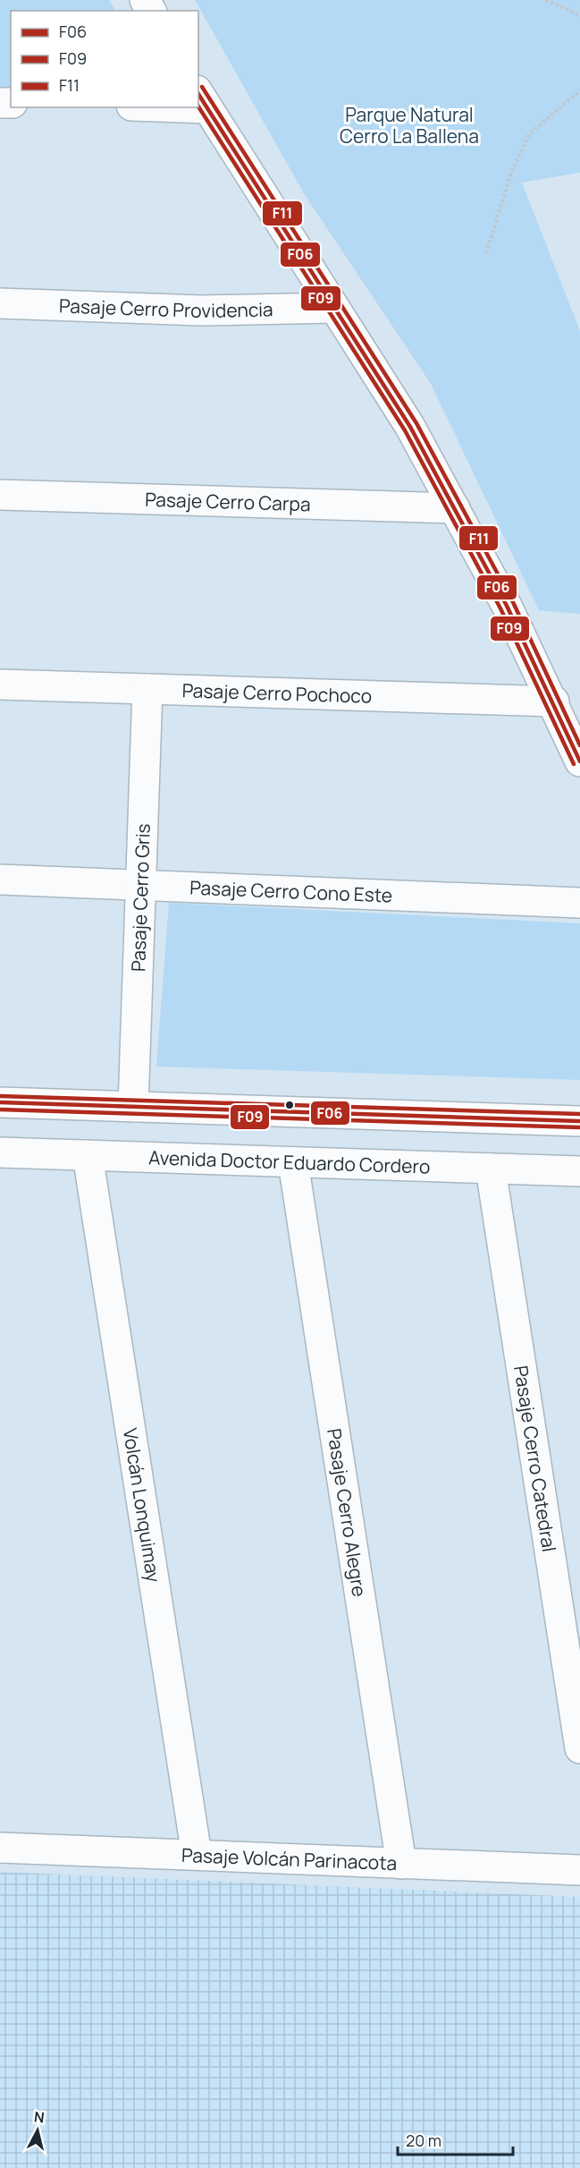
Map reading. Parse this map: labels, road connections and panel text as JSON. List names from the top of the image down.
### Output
{
  "streets": {
    "street": [
      "Pasaje Cerro Providencia",
      "Pasaje Cerro Carpa",
      "Pasaje Cerro Pochoco",
      "Pasaje Cerro Cono Este",
      "Pasaje Cerro Gris",
      "Avenida Doctor Eduardo Cordero",
      "Pasaje Cerro Catedral",
      "Volcán Lonquimay",
      "Pasaje Cerro Alegre",
      "Pasaje Volcán Parinacota"
    ]
  },
  "crossings": [
    ["Pasaje Cerro Pochoco", "Pasaje Cerro Gris"],
    ["Pasaje Cerro Cono Este", "Pasaje Cerro Gris"],
    ["Avenida Doctor Eduardo Cordero", "Pasaje Cerro Catedral"],
    ["Avenida Doctor Eduardo Cordero", "Volcán Lonquimay"],
    ["Avenida Doctor Eduardo Cordero", "Pasaje Cerro Alegre"],
    ["Volcán Lonquimay", "Pasaje Volcán Parinacota"],
    ["Pasaje Cerro Alegre", "Pasaje Volcán Parinacota"]
  ],
  "parks": ["Parque Natural Cerro La Ballena"],
  "lines": ["transit line F11", "transit line F06", "transit line F09"],
  "legend": ["F06", "F09", "F11"],
  "scale_bar": "20 m",
  "north": "top"
}
